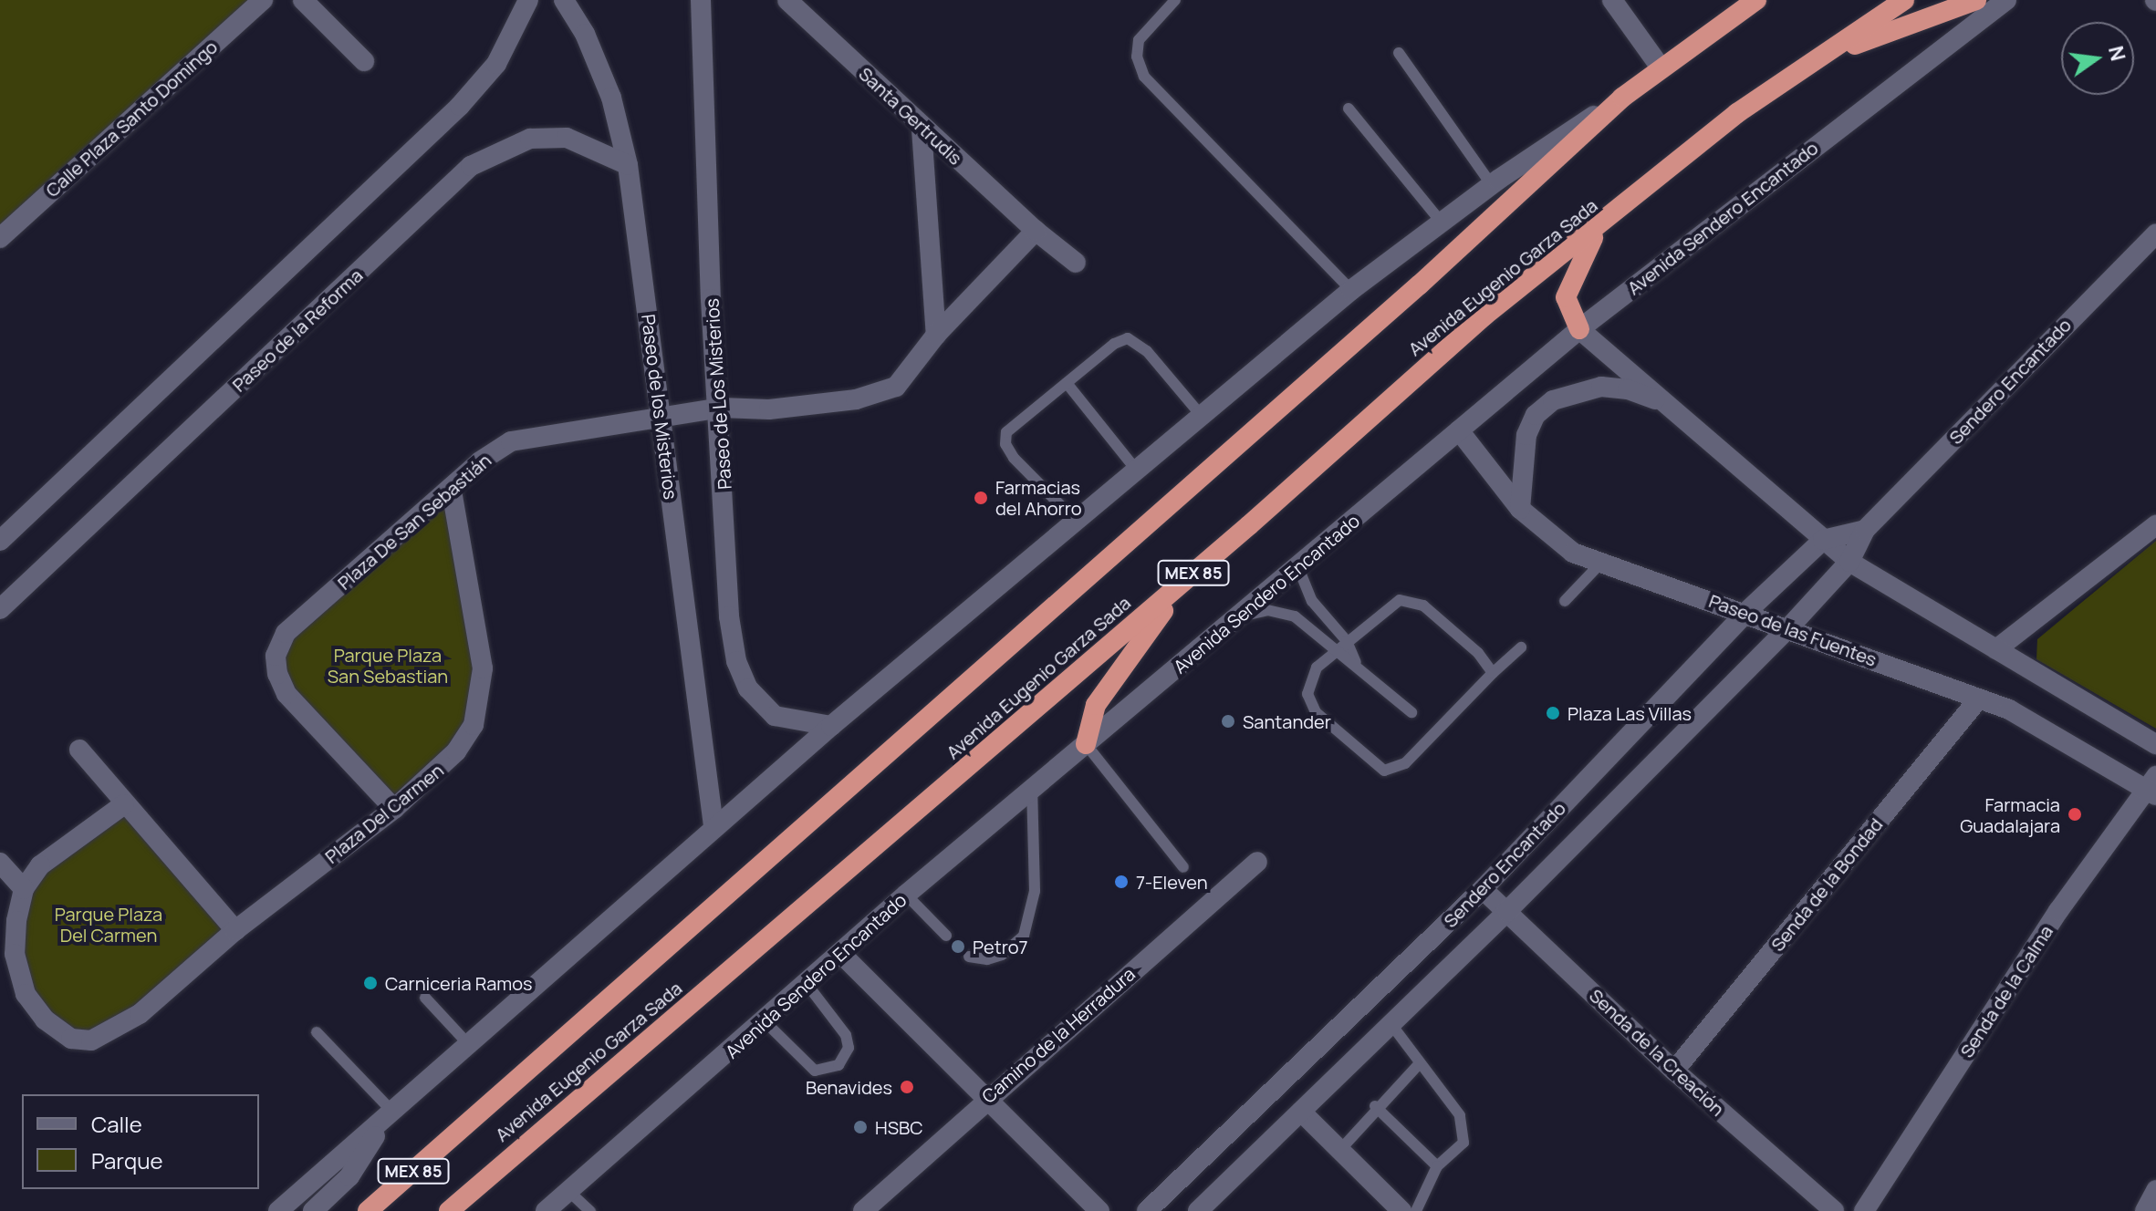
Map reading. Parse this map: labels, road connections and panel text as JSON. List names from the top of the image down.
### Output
{
  "streets": {
    "highway": ["Avenida Eugenio Garza Sada", "MEX 85"],
    "street": [
      "Santa Gertrudis",
      "Calle Plaza Santo Domingo",
      "Avenida Sendero Encantado",
      "Paseo de la Reforma",
      "Sendero Encantado",
      "Paseo de Los Misterios",
      "Paseo de los Misterios",
      "Plaza De San Sebastián",
      "Paseo de las Fuentes",
      "Plaza Del Carmen",
      "Senda de la Bondad",
      "Senda de la Calma",
      "Camino de la Herradura",
      "Senda de la Creación"
    ]
  },
  "crossings": [
    ["Avenida Sendero Encantado", "Paseo de las Fuentes"],
    ["Avenida Eugenio Garza Sada", "Paseo de Los Misterios"],
    ["Avenida Eugenio Garza Sada", "Paseo de los Misterios"],
    ["Paseo de la Reforma", "Paseo de los Misterios"],
    ["Sendero Encantado", "Paseo de las Fuentes"],
    ["Sendero Encantado", "Senda de la Creación"],
    ["Paseo de Los Misterios", "Plaza De San Sebastián"],
    ["Paseo de los Misterios", "Plaza De San Sebastián"],
    ["Plaza De San Sebastián", "Plaza Del Carmen"],
    ["Paseo de las Fuentes", "Senda de la Bondad"],
    ["Paseo de las Fuentes", "Senda de la Calma"],
    ["Senda de la Bondad", "Senda de la Creación"]
  ],
  "parks": ["Parque Plaza San Sebastian", "Parque Plaza Del Carmen"],
  "places": [
    "Farmacias del Ahorro",
    "Plaza Las Villas",
    "Santander",
    "Farmacia Guadalajara",
    "7-Eleven",
    "Petro7",
    "Carniceria Ramos",
    "Benavides",
    "HSBC"
  ],
  "legend": ["Calle", "Parque"],
  "north": "right"
}
